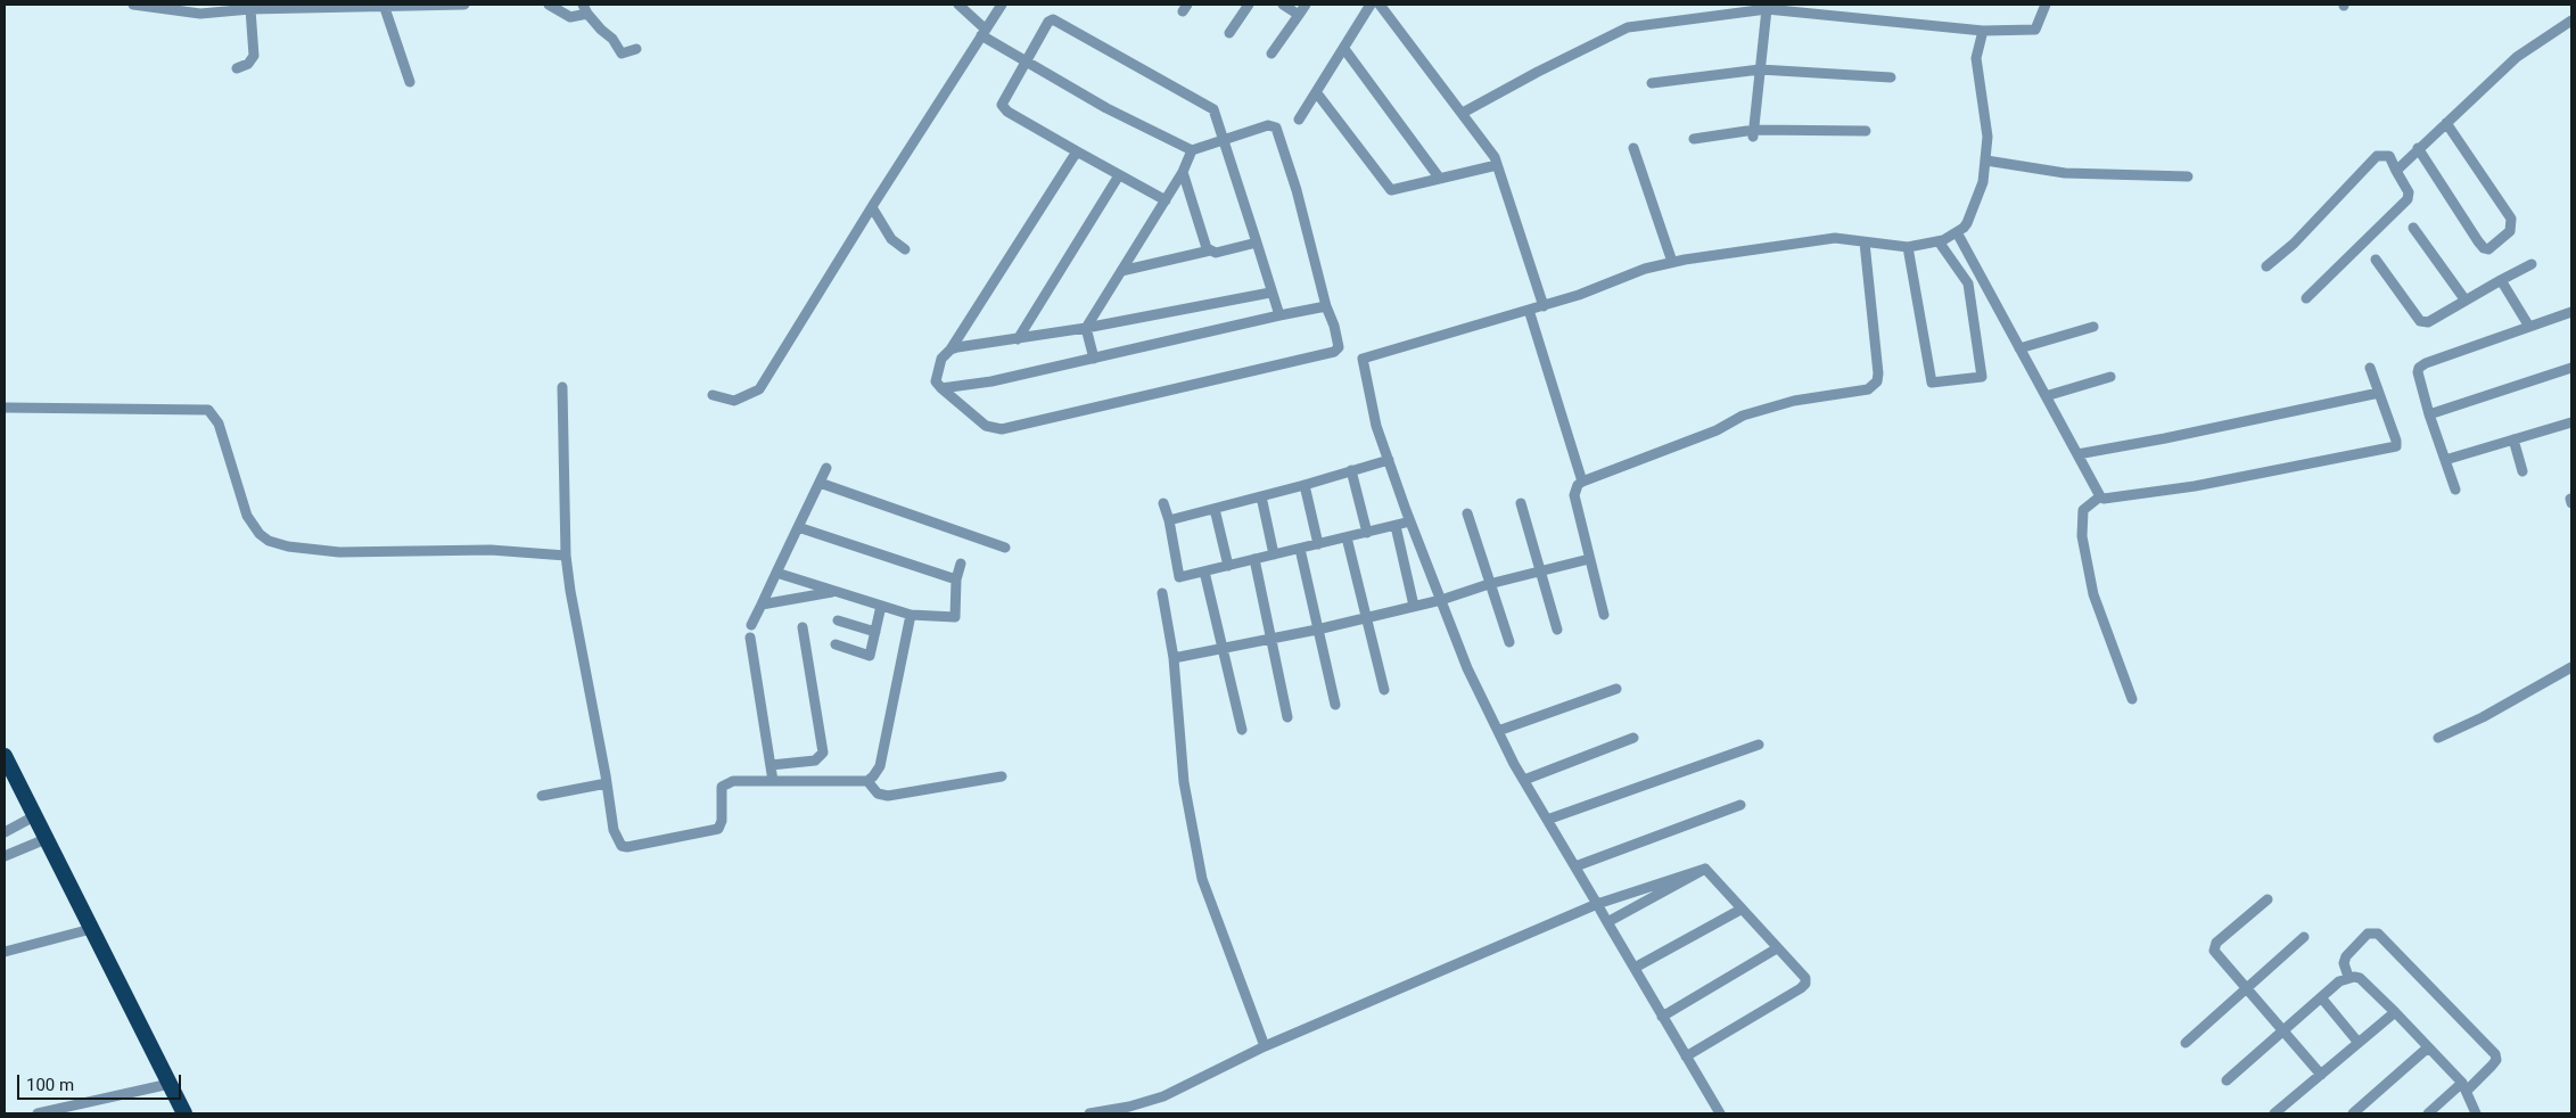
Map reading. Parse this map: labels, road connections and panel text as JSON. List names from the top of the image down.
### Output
{
  "scale_bar": "100 m"
}
